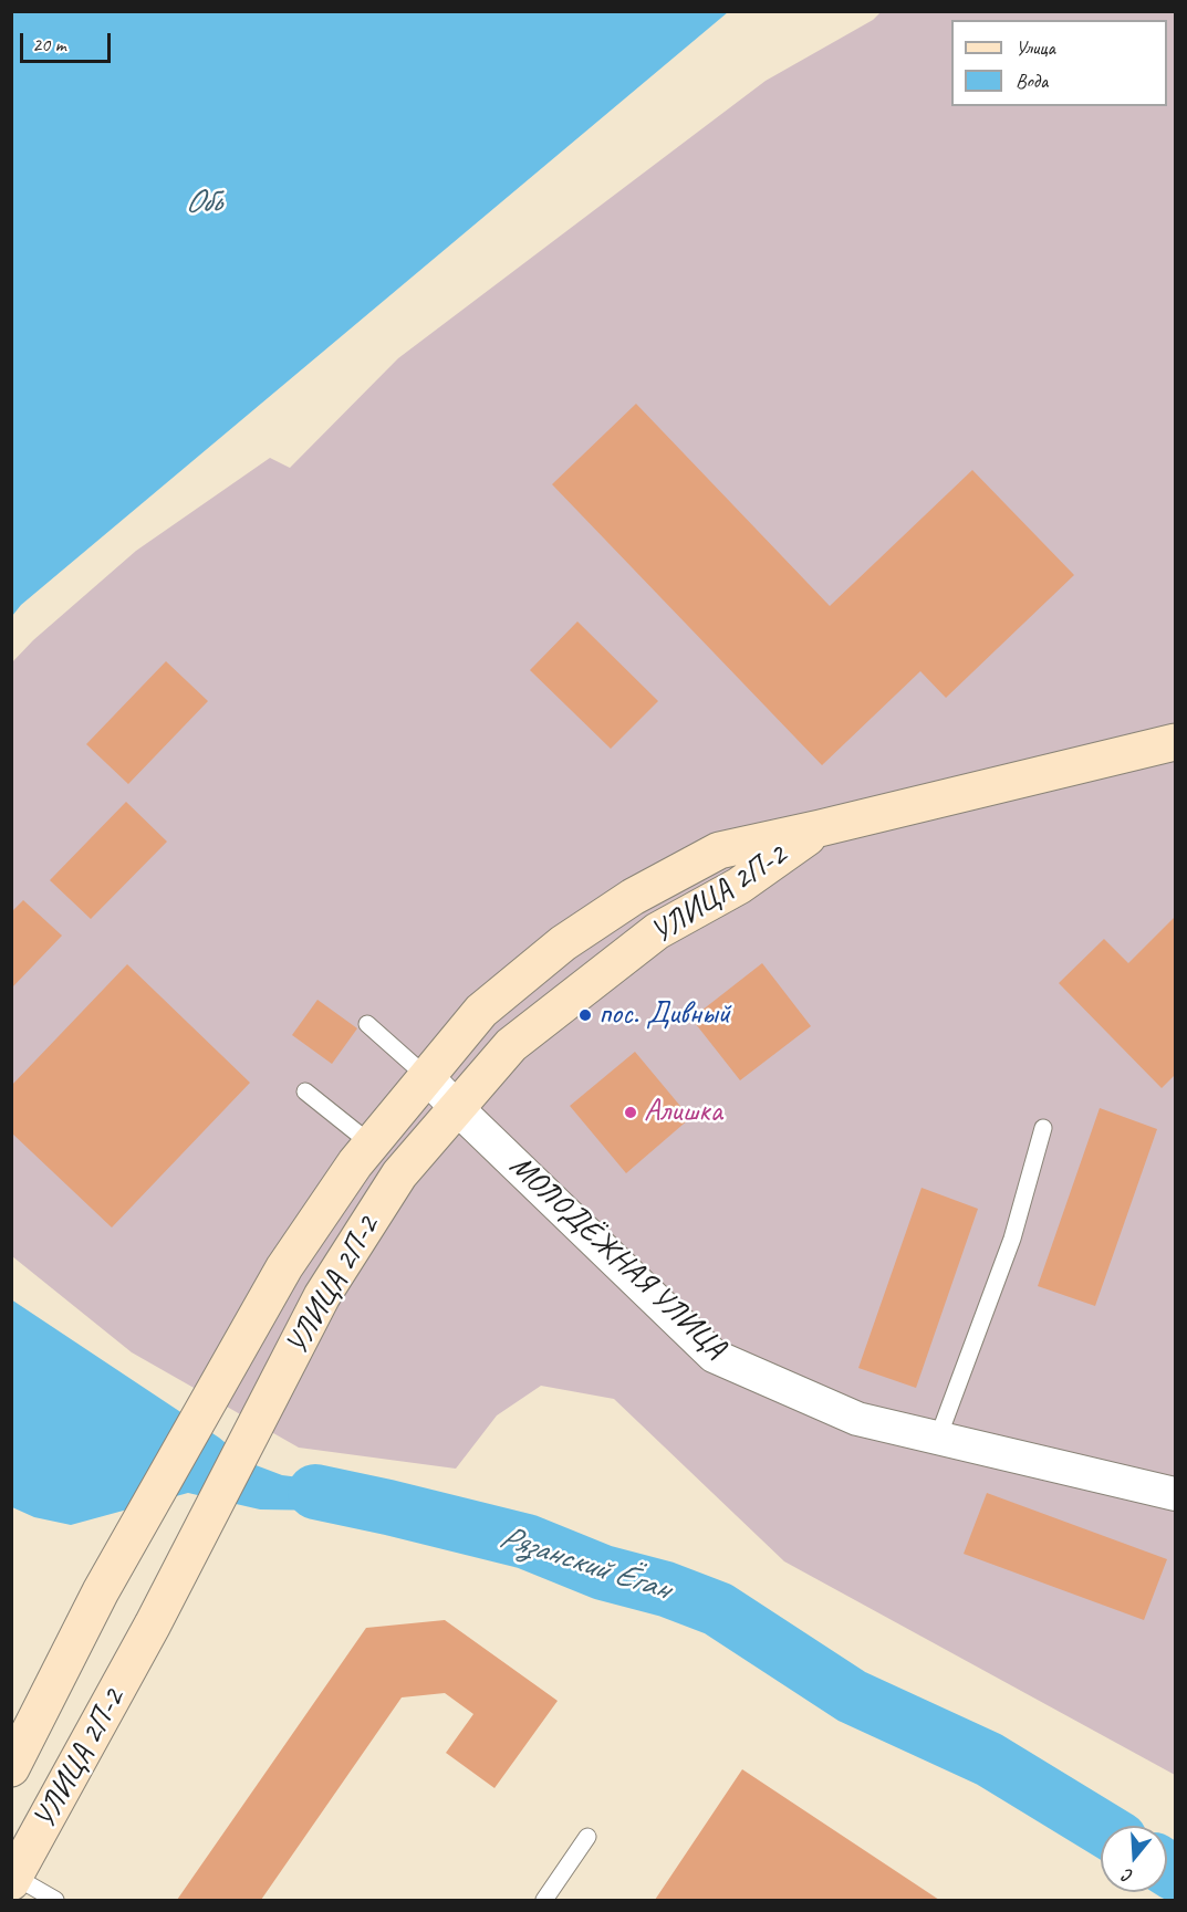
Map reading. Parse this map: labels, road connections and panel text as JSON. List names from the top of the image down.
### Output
{
  "streets": {
    "main road": ["УЛИЦА 2П-2"],
    "street": ["МОЛОДЁЖНАЯ УЛИЦА"]
  },
  "crossings": [
    ["УЛИЦА 2П-2", "МОЛОДЁЖНАЯ УЛИЦА"]
  ],
  "water": ["Обь", "Рязанский Ёган"],
  "places": ["пос. Дивный", "Алишка"],
  "legend": ["Улица", "Вода"],
  "scale_bar": "20 m",
  "north": "bottom"
}
